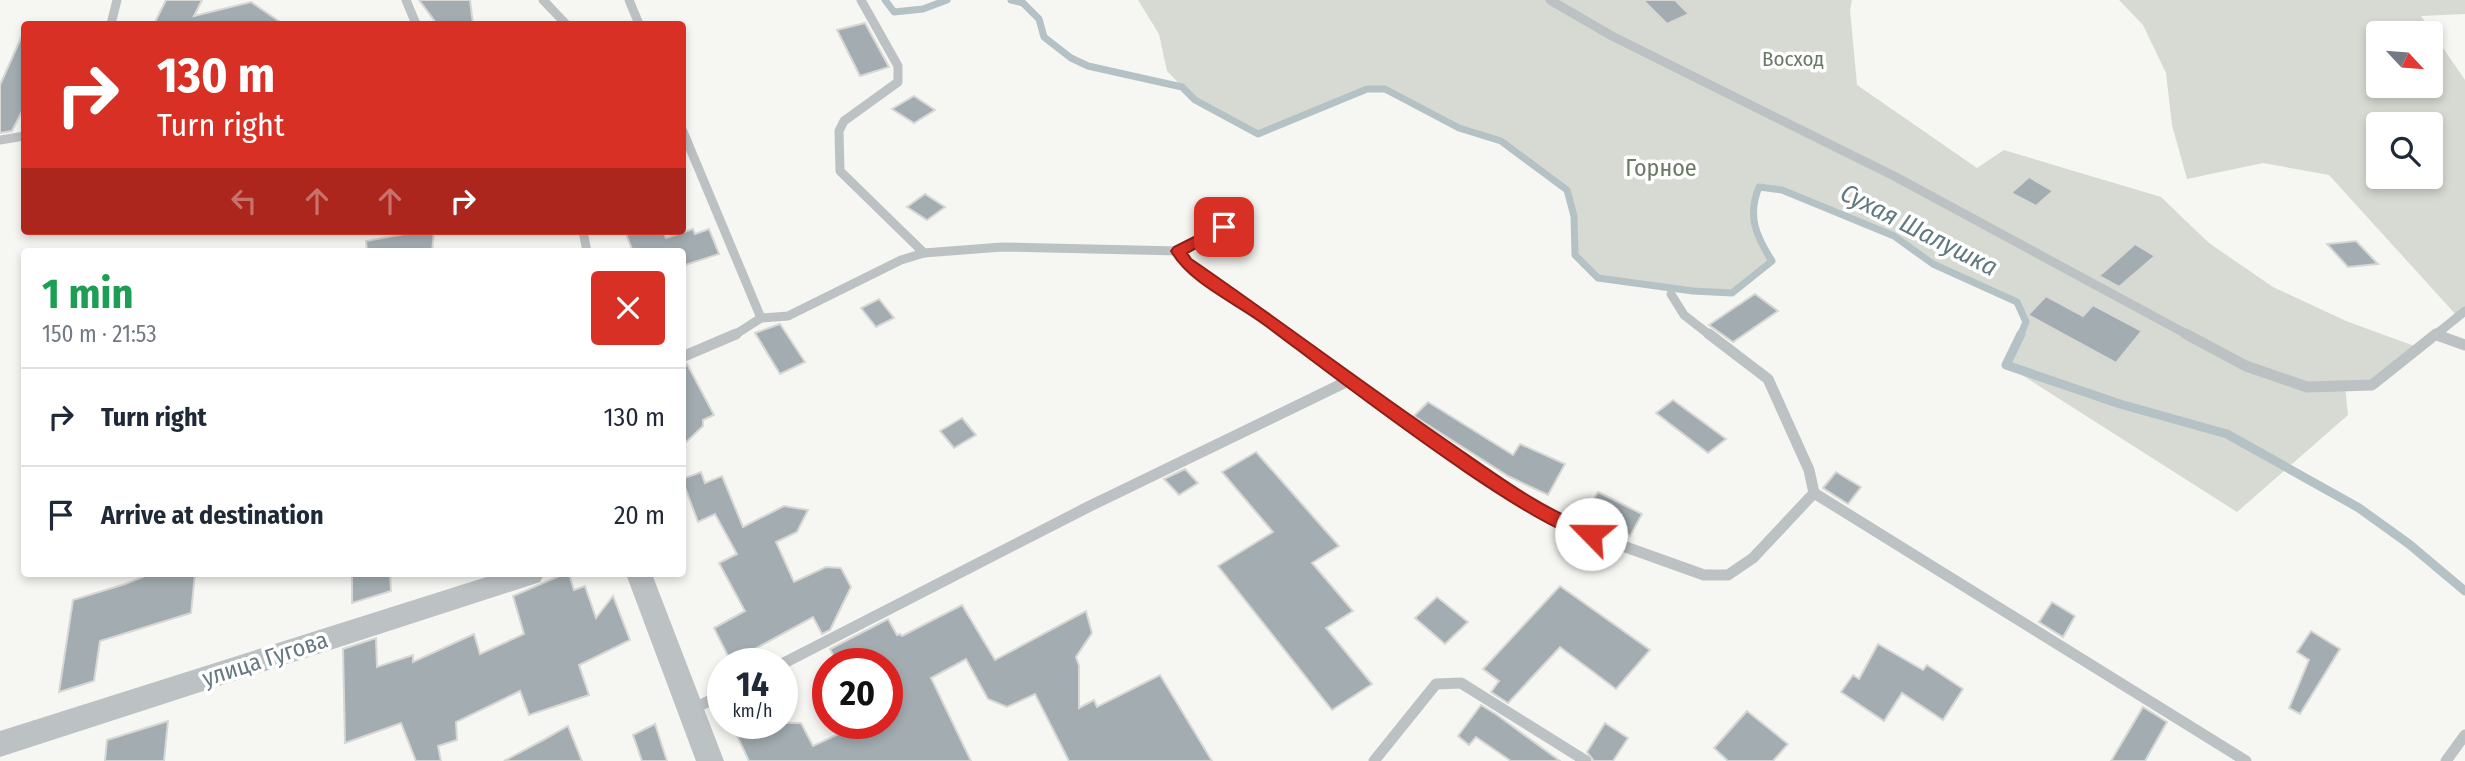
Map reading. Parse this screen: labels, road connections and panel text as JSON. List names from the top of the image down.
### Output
{
  "streets": {
    "street": ["улица Гугова"]
  },
  "water": ["Сухая Шалушка"],
  "parks": ["Восход", "Горное"],
  "north": "bottom right",
  "page": {
    "turn": ["130 m", "Turn right"],
    "heading": ["1 min", "150 m · 21:53"],
    "list": [
      {
        "name": "Turn right",
        "value": "130 m"
      },
      {
        "name": "Arrive at destination",
        "value": "20 m"
      }
    ],
    "speed": "14 km/h",
    "limit": "20"
  }
}
